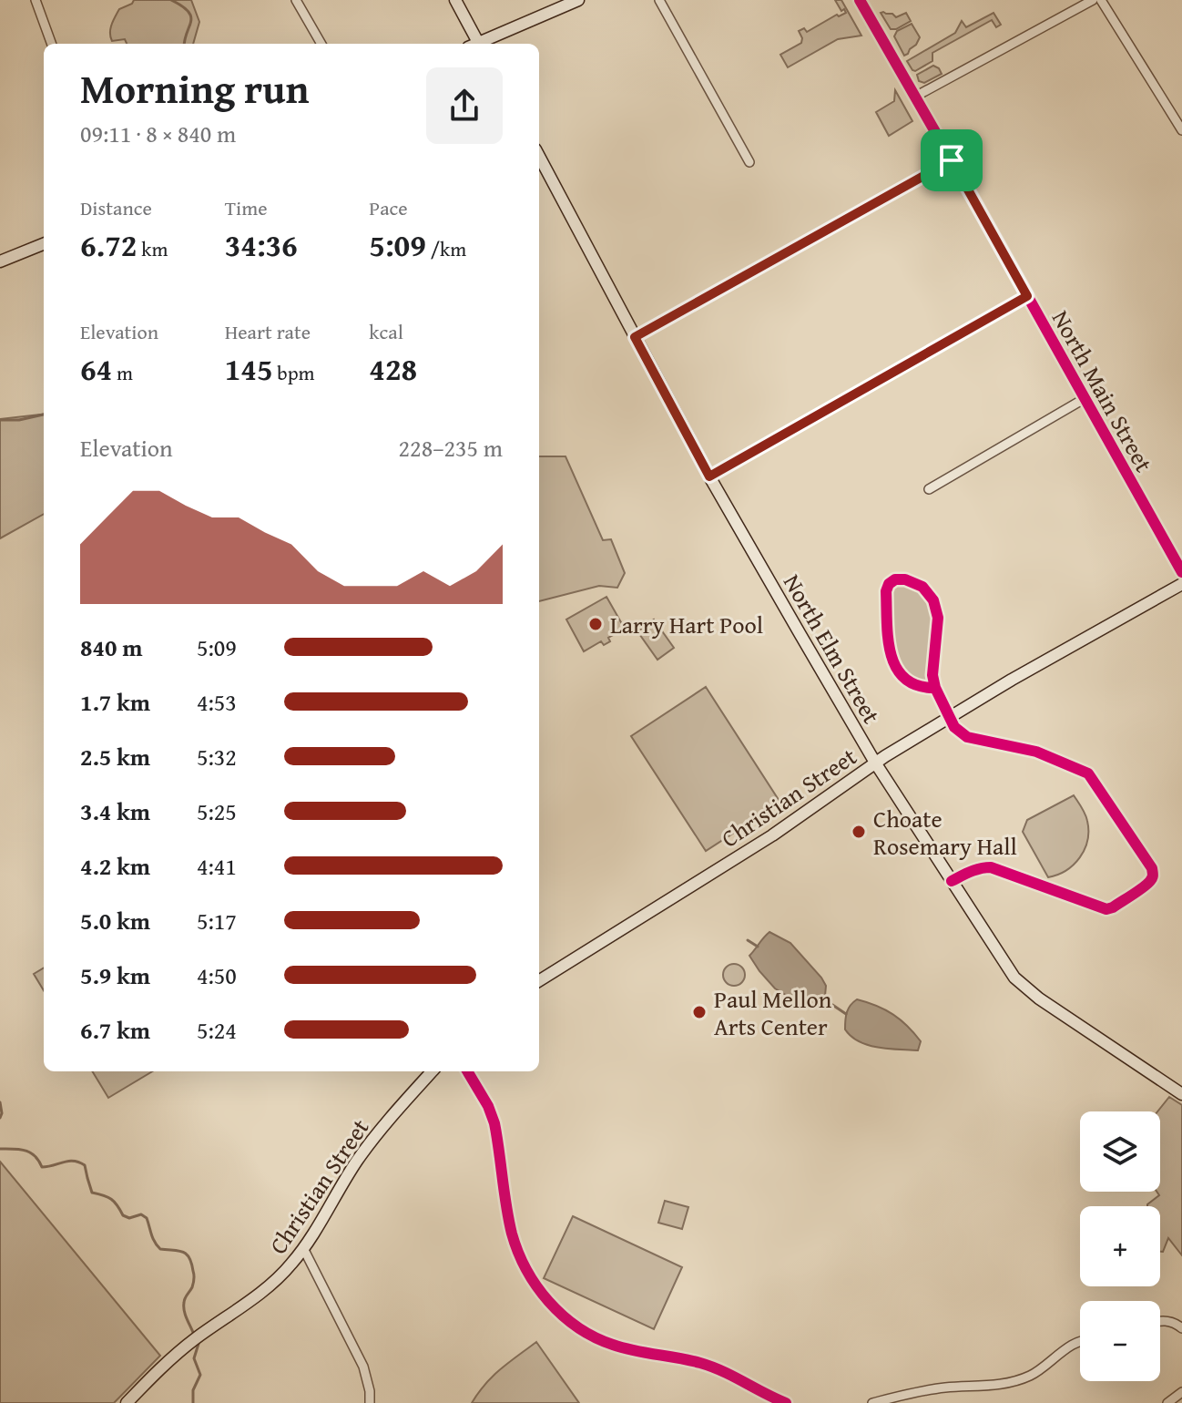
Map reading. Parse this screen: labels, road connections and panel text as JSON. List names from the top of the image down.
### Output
{
  "streets": {
    "main road": ["North Main Street", "North Elm Street", "Christian Street"]
  },
  "crossings": [
    ["North Elm Street", "Christian Street"]
  ],
  "places": ["Larry Hart Pool", "Choate Rosemary Hall", "Paul Mellon Arts Center"],
  "page": {
    "heading": ["Morning run", "09:11 · 8 × 840 m"],
    "stats": [
      ["Distance", "6.72 km"],
      ["Time", "34:36"],
      ["Pace", "5:09 /km"],
      ["Elevation", "64 m"],
      ["Heart rate", "145 bpm"],
      ["kcal", "428"]
    ],
    "chart": ["Elevation", "228–235 m"],
    "list": [
      {
        "name": "840 m",
        "note": "5:09"
      },
      {
        "name": "1.7 km",
        "note": "4:53"
      },
      {
        "name": "2.5 km",
        "note": "5:32"
      },
      {
        "name": "3.4 km",
        "note": "5:25"
      },
      {
        "name": "4.2 km",
        "note": "4:41"
      },
      {
        "name": "5.0 km",
        "note": "5:17"
      },
      {
        "name": "5.9 km",
        "note": "4:50"
      },
      {
        "name": "6.7 km",
        "note": "5:24"
      }
    ],
    "map_buttons": ["+", "−"]
  }
}
